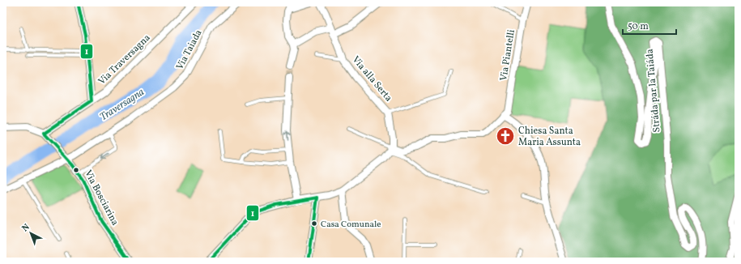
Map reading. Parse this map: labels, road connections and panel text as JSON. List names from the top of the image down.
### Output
{
  "streets": {
    "street": [
      "Via Taiada",
      "Via Piantelli",
      "Via Traversagna",
      "Via alla Serta",
      "Stráda par la Taiáda",
      "Via Bosciarina"
    ]
  },
  "crossings": [
    ["Via Taiada", "Via Bosciarina"],
    ["Via Traversagna", "Via Bosciarina"]
  ],
  "water": ["Traversagna"],
  "places": {
    "church": ["Chiesa Santa Maria Assunta"],
    "other": ["Casa Comunale"]
  },
  "lines": ["transit line 1"],
  "scale_bar": "50 m",
  "north": "top left"
}
